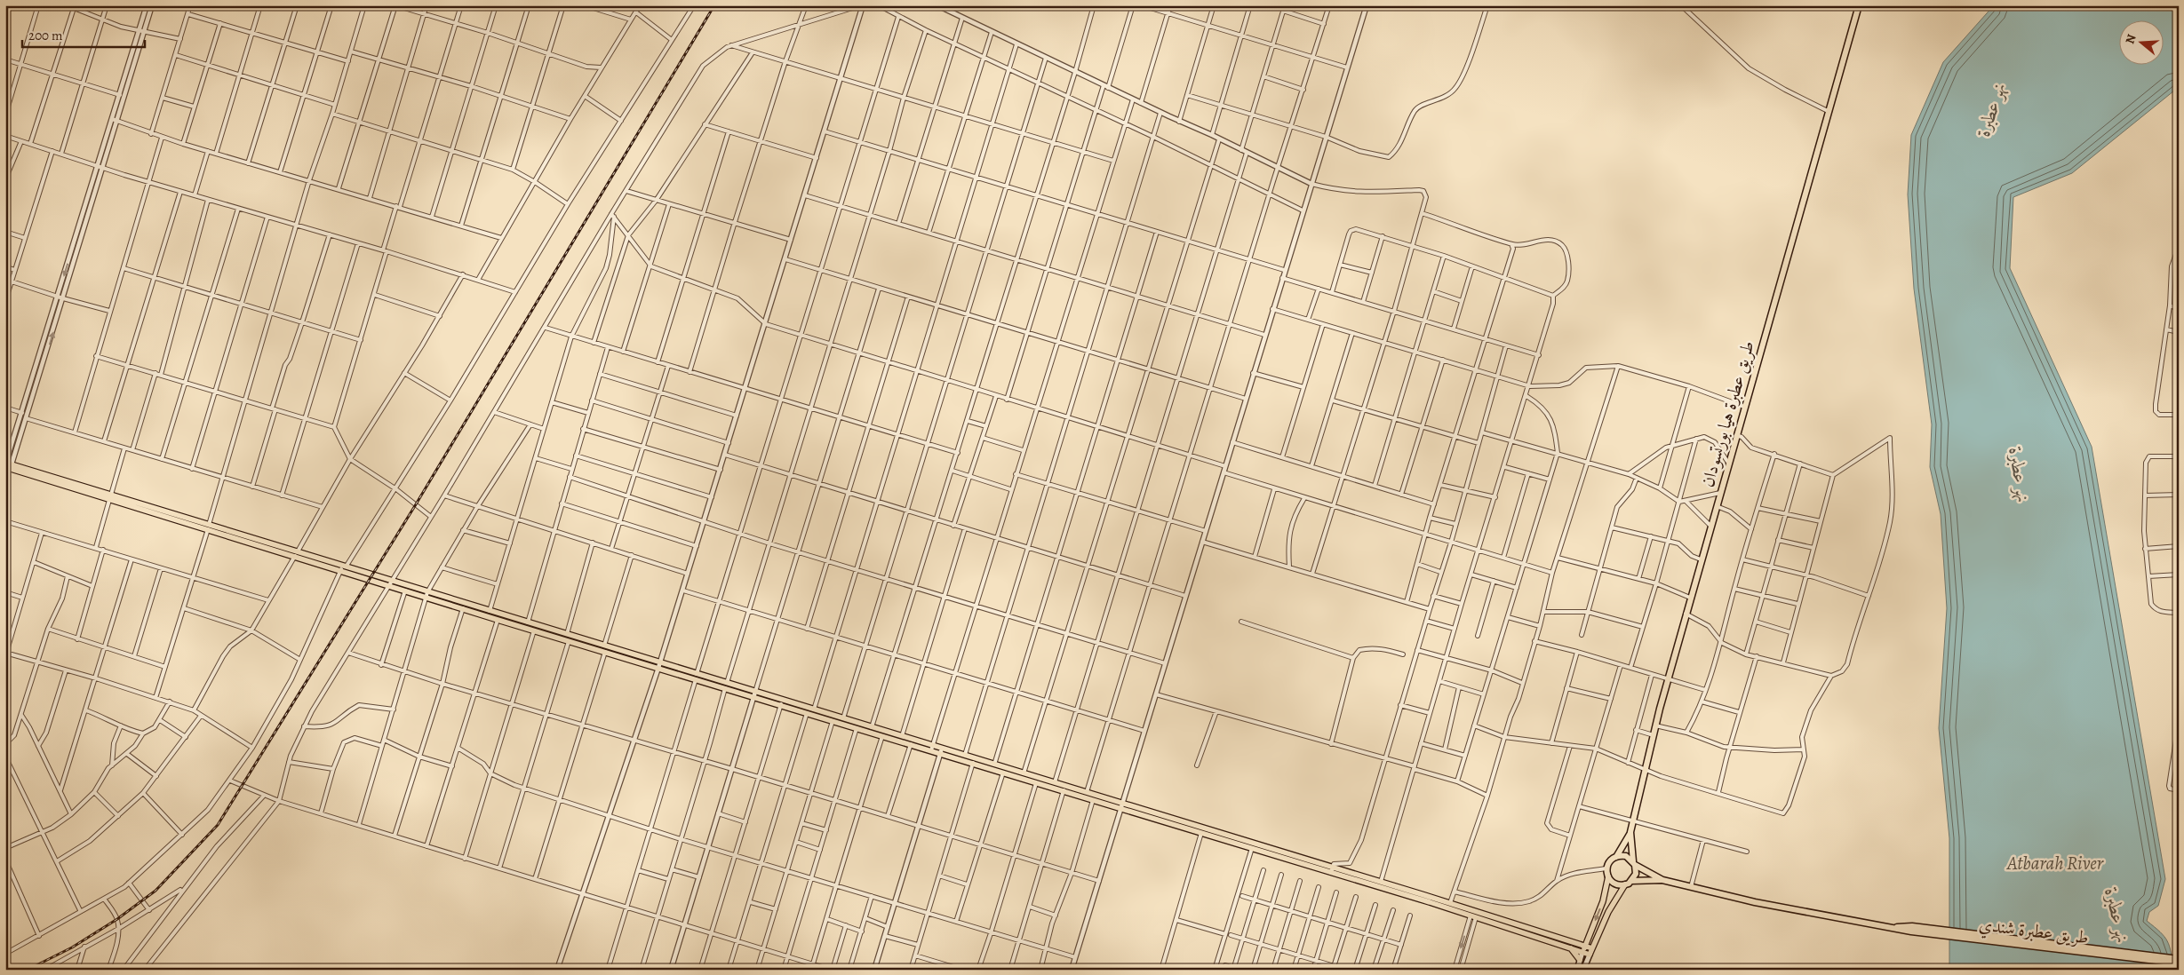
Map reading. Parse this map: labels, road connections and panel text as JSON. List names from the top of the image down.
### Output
{
  "streets": {
    "highway": ["طريق عطبرة هيا بورتسودان", "طريق عطبرة شندي"]
  },
  "water": ["نهر عطبرة", "Atbarah River"],
  "scale_bar": "200 m",
  "north": "left"
}
